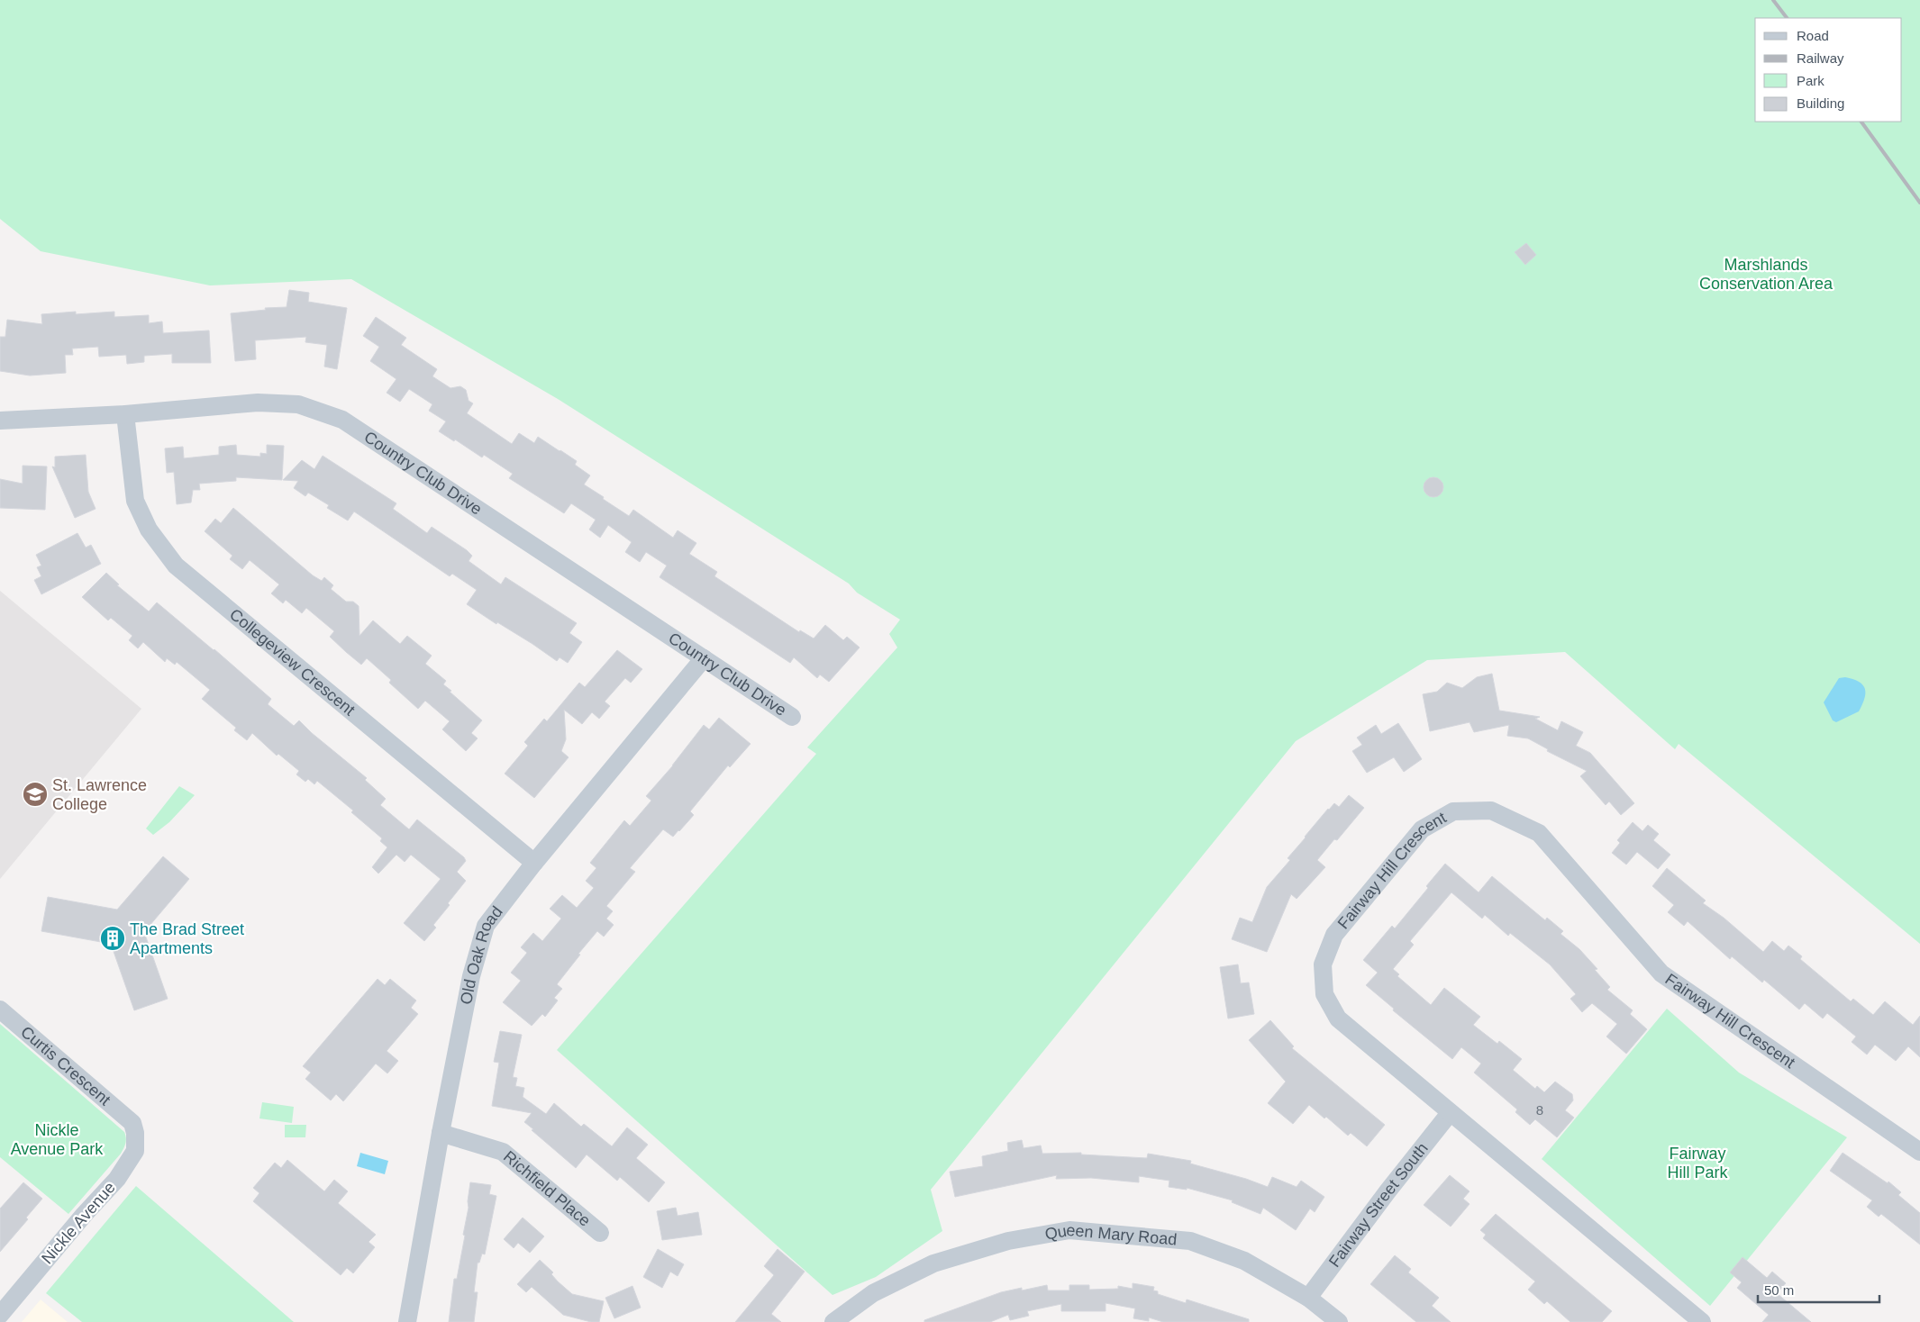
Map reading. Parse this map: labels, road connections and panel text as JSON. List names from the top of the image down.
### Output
{
  "streets": {
    "street": [
      "Country Club Drive",
      "Collegeview Crescent",
      "Fairway Hill Crescent",
      "Old Oak Road",
      "Curtis Crescent",
      "Richfield Place",
      "Fairway Street South",
      "Nickle Avenue",
      "Queen Mary Road"
    ]
  },
  "crossings": [
    ["Country Club Drive", "Collegeview Crescent"],
    ["Country Club Drive", "Old Oak Road"],
    ["Collegeview Crescent", "Old Oak Road"],
    ["Fairway Hill Crescent", "Fairway Street South"],
    ["Old Oak Road", "Richfield Place"],
    ["Curtis Crescent", "Nickle Avenue"],
    ["Fairway Street South", "Queen Mary Road"]
  ],
  "parks": ["Marshlands Conservation Area", "Nickle Avenue Park", "Fairway Hill Park"],
  "places": {
    "school or university": ["St. Lawrence College"],
    "building": ["The Brad Street Apartments"]
  },
  "house_numbers": ["8"],
  "legend": [
    "Road",
    "Railway",
    "Park",
    "Building"
  ],
  "scale_bar": "50 m"
}
